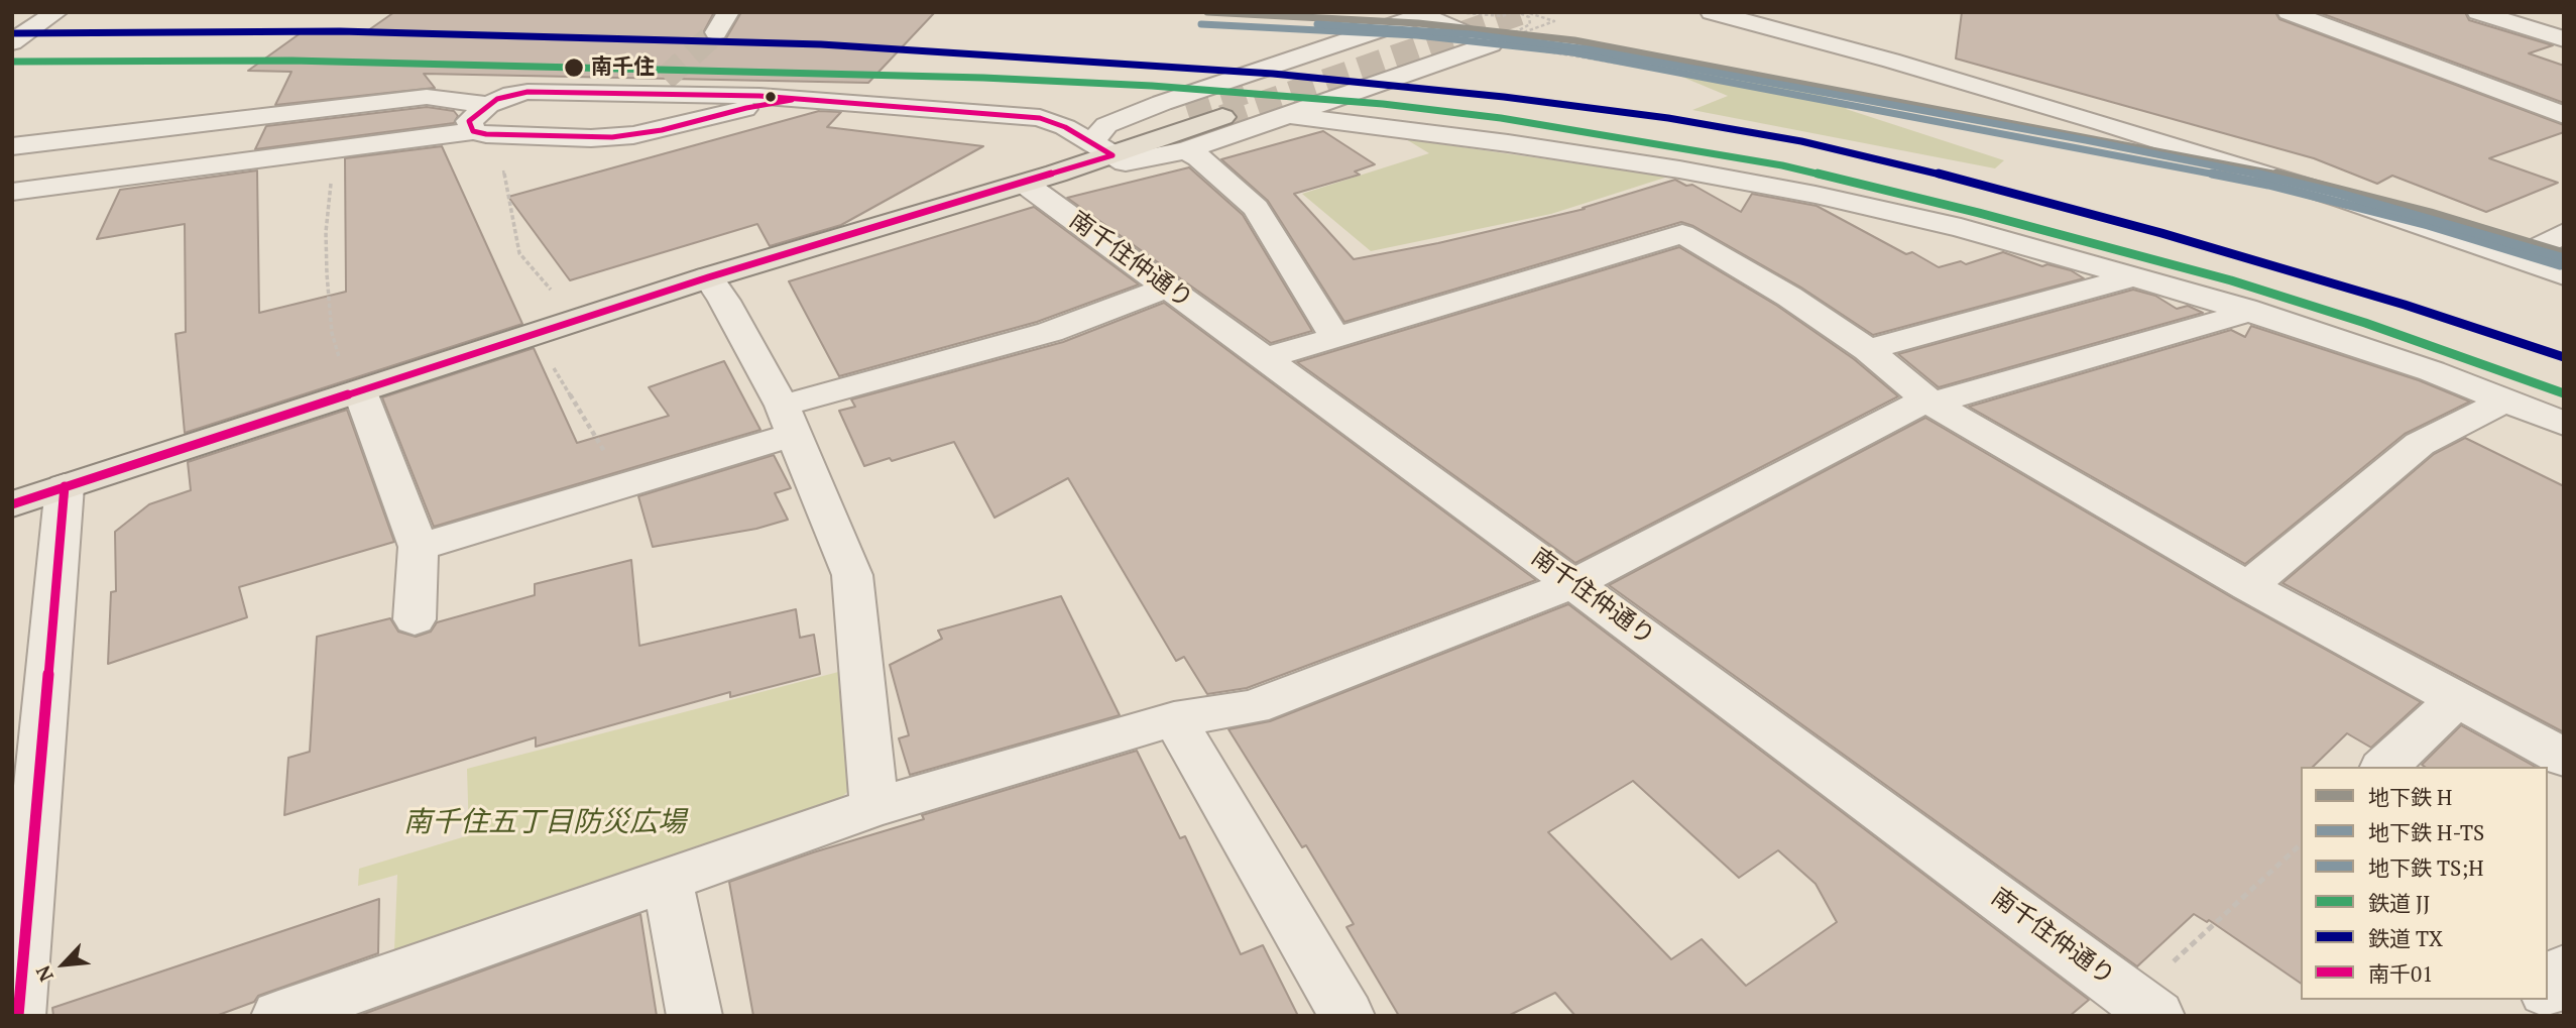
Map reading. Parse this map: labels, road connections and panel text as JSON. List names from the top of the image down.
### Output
{
  "streets": {
    "street": ["南千住仲通り"]
  },
  "parks": ["南千住五丁目防災広場"],
  "places": ["南千住"],
  "lines": [
    "metro line H",
    "metro line H-TS",
    "metro line TS;H",
    "rail line TX",
    "rail line JJ",
    "transit line 南千01"
  ],
  "legend": [
    "地下鉄 H",
    "地下鉄 H-TS",
    "地下鉄 TS;H",
    "鉄道 JJ",
    "鉄道 TX",
    "南千01"
  ],
  "north": "bottom left"
}
